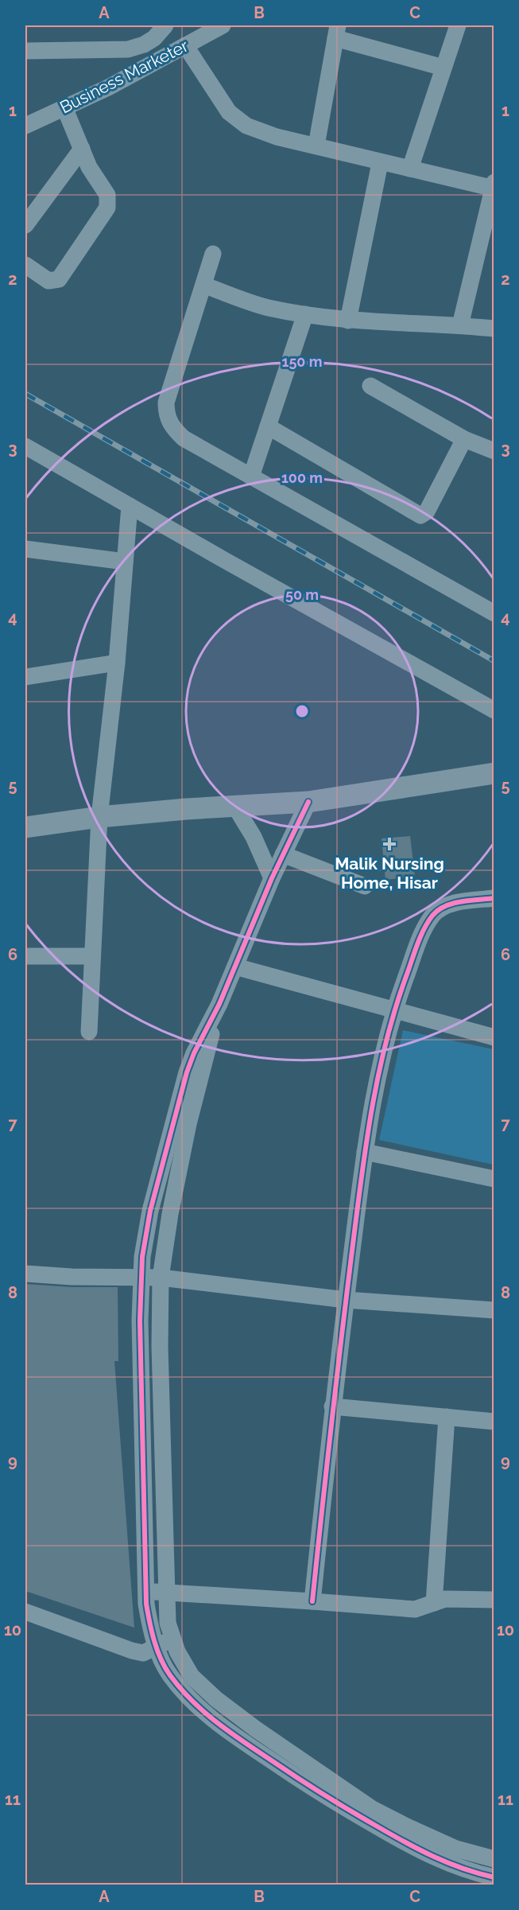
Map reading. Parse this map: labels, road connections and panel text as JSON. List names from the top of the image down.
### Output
{
  "streets": {
    "street": ["Business Marketer"]
  },
  "places": {
    "health": ["Malik Nursing Home, Hisar"]
  },
  "grid": {
    "columns": ["A", "B", "C"],
    "rows": [
      "1",
      "2",
      "3",
      "4",
      "5",
      "6",
      "7",
      "8",
      "9",
      "10",
      "11"
    ]
  },
  "rings": ["150 m", "100 m", "50 m"]
}
